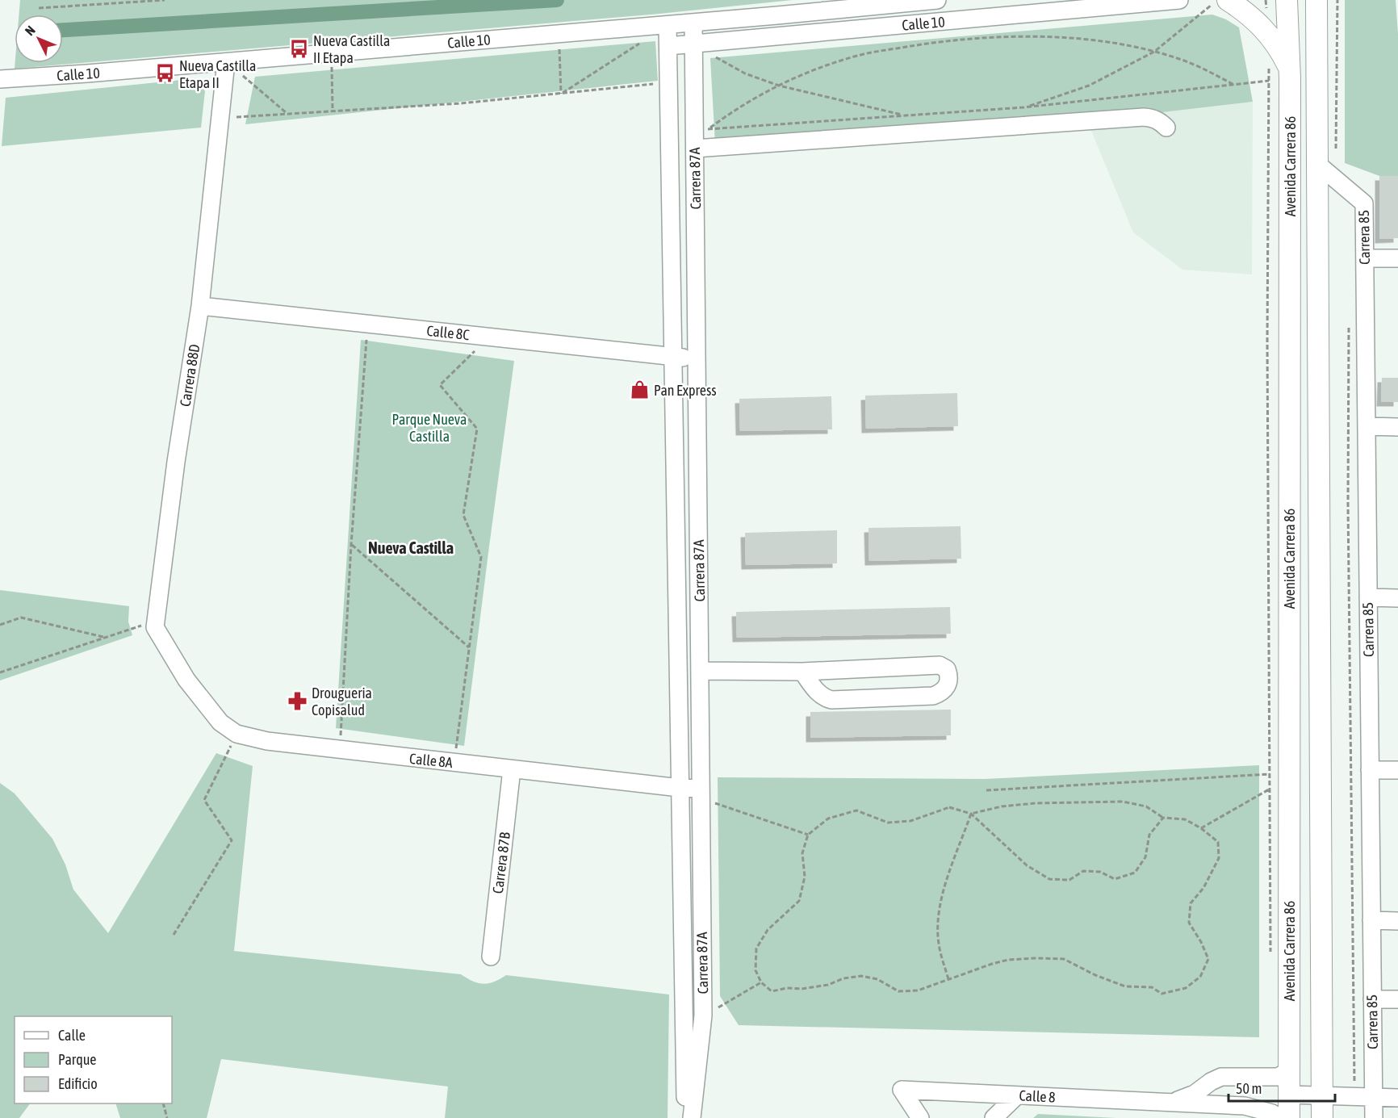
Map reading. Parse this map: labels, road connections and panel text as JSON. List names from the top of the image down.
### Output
{
  "streets": {
    "main road": ["Avenida Carrera 86"],
    "street": [
      "Calle 10",
      "Carrera 87A",
      "Carrera 85",
      "Calle 8C",
      "Carrera 88D",
      "Calle 8A",
      "Carrera 87B",
      "Calle 8"
    ]
  },
  "crossings": [
    ["Calle 10", "Carrera 87A"],
    ["Calle 10", "Carrera 88D"],
    ["Avenida Carrera 86", "Carrera 85"],
    ["Avenida Carrera 86", "Calle 8"],
    ["Carrera 87A", "Calle 8C"],
    ["Carrera 87A", "Calle 8A"],
    ["Calle 8C", "Carrera 88D"],
    ["Carrera 88D", "Calle 8A"],
    ["Calle 8A", "Carrera 87B"]
  ],
  "districts": ["Nueva Castilla"],
  "parks": ["Parque Nueva Castilla"],
  "places": {
    "bus stop": ["Nueva Castilla II Etapa", "Nueva Castilla Etapa II"],
    "shop": ["Pan Express"],
    "pharmacy": ["Drougueria Copisalud"]
  },
  "legend": ["Calle", "Parque", "Edificio"],
  "scale_bar": "50 m",
  "north": "top left"
}
